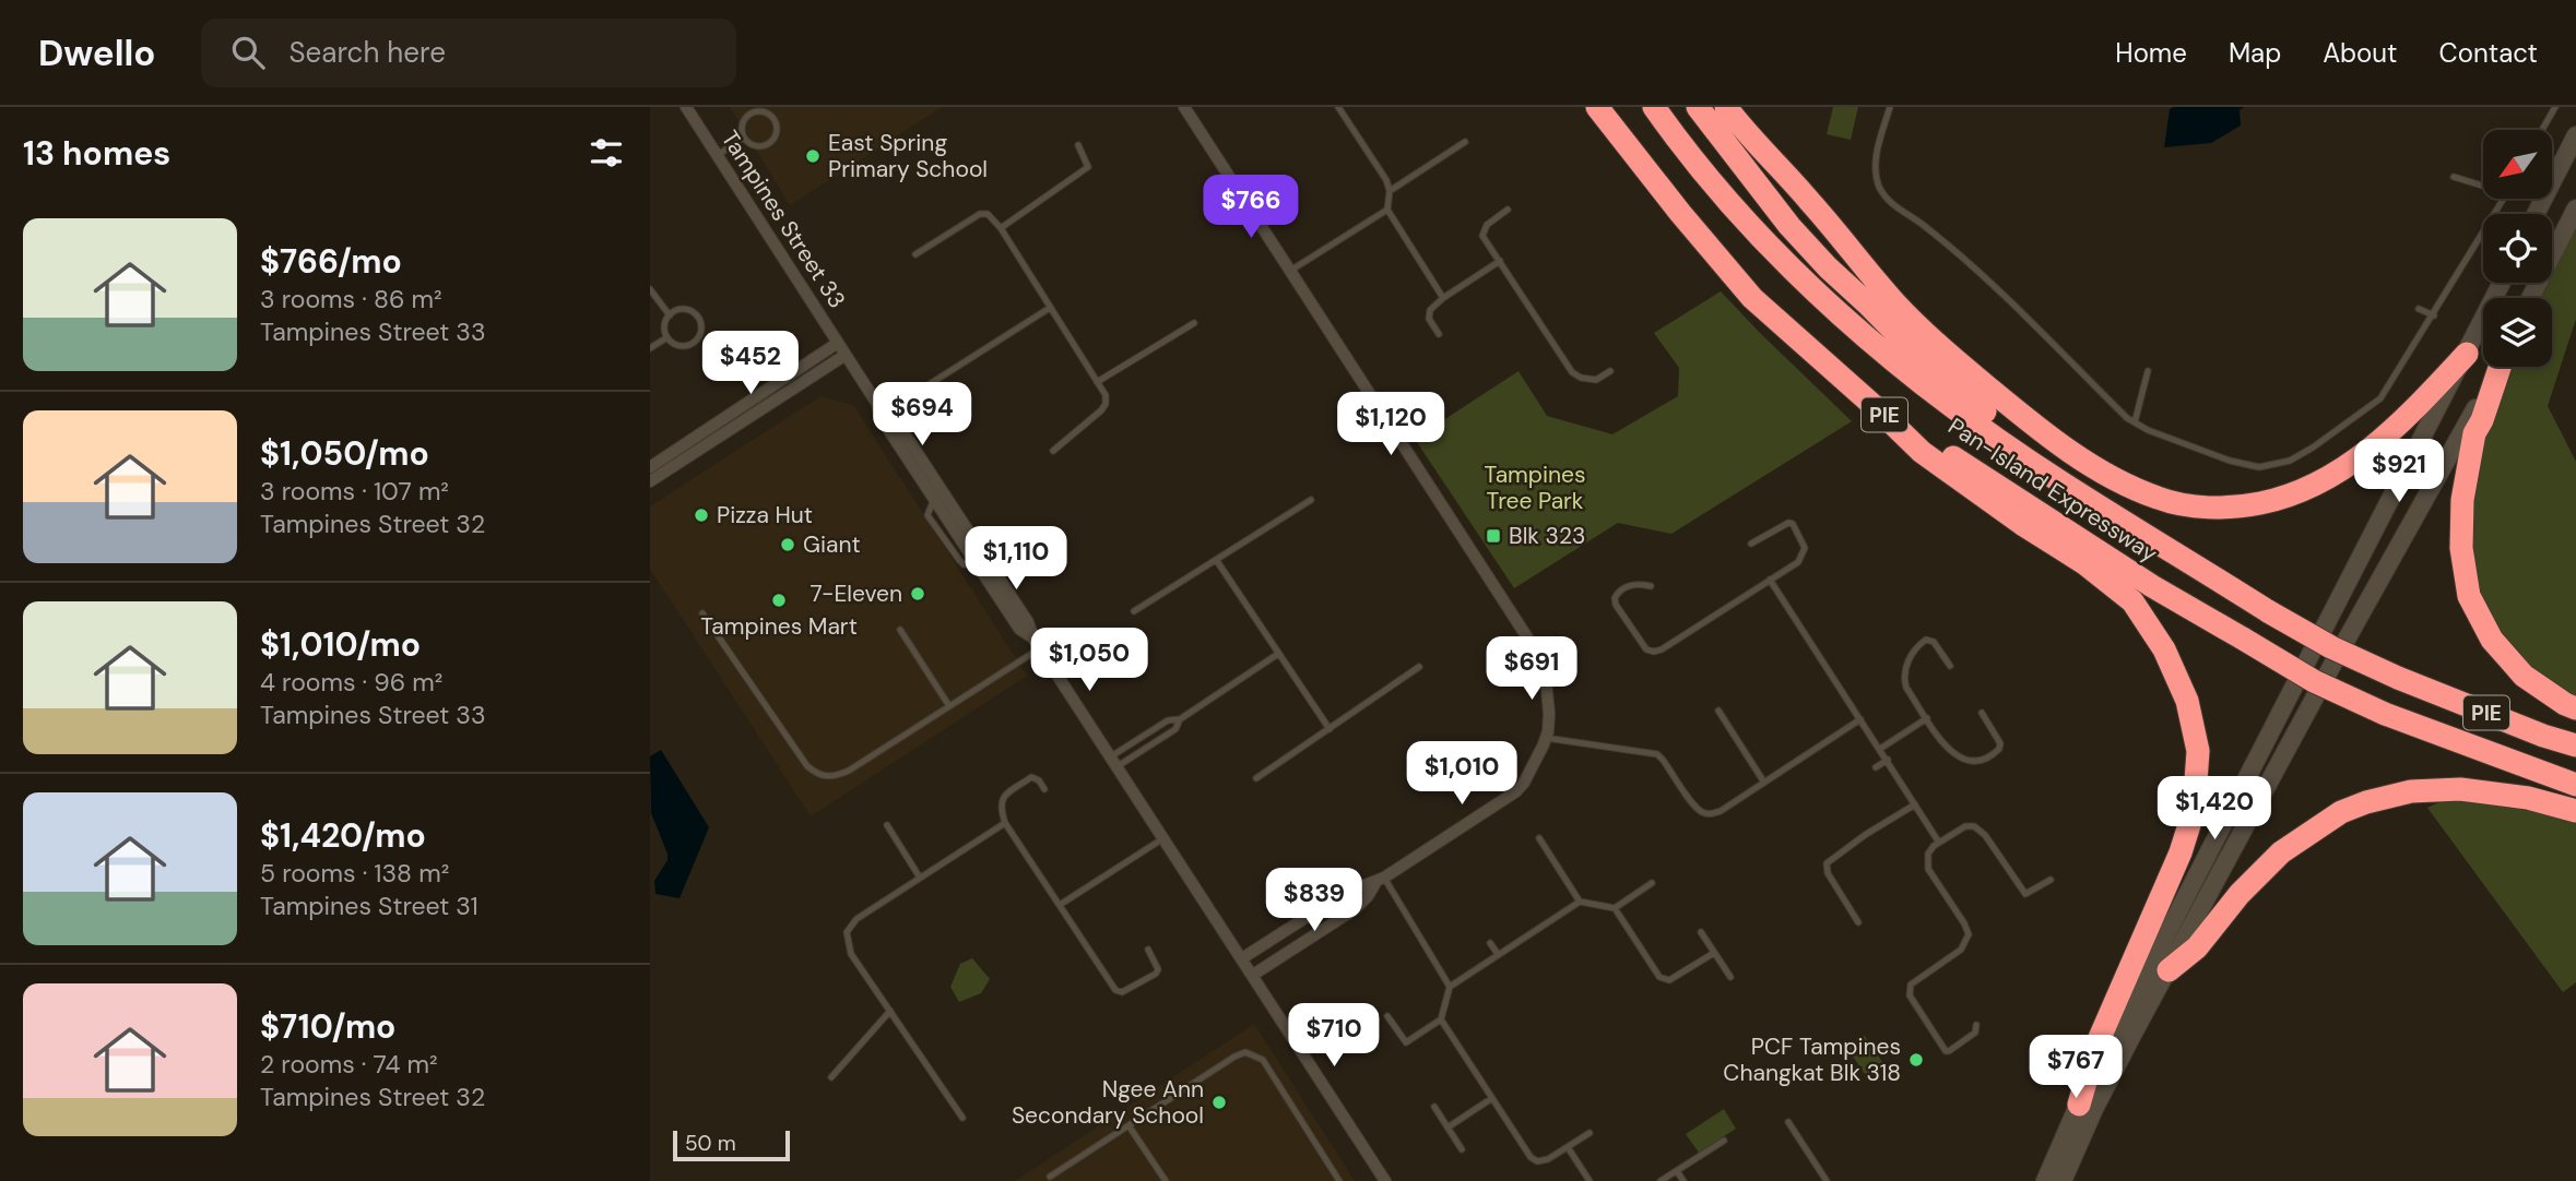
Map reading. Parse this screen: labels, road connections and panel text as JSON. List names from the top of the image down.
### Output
{
  "streets": {
    "highway": ["PIE", "Pan-Island Expressway"],
    "street": ["Tampines Street 33"]
  },
  "parks": ["Tampines Tree Park"],
  "places": {
    "other": [
      "East Spring Primary School",
      "Pizza Hut",
      "Giant",
      "7-Eleven",
      "Tampines Mart",
      "PCF Tampines Changkat Blk 318",
      "Ngee Ann Secondary School"
    ],
    "transit": ["Blk 323"]
  },
  "scale_bar": "50 m",
  "north": "bottom left",
  "page": {
    "header": "Dwello",
    "search": "Search here",
    "nav": [
      "Home",
      "Map",
      "About",
      "Contact"
    ],
    "heading": "13 homes",
    "price": [
      "$766",
      "$452",
      "$694",
      "$1,120",
      "$921",
      "$1,110",
      "$1,050",
      "$691",
      "$1,010",
      "$1,420",
      "$839",
      "$710",
      "$767"
    ],
    "list": [
      {
        "name": "$766/mo",
        "note": "3 rooms · 86 m² · Tampines Street 33"
      },
      {
        "name": "$1,050/mo",
        "note": "3 rooms · 107 m² · Tampines Street 32"
      },
      {
        "name": "$1,010/mo",
        "note": "4 rooms · 96 m² · Tampines Street 33"
      },
      {
        "name": "$1,420/mo",
        "note": "5 rooms · 138 m² · Tampines Street 31"
      },
      {
        "name": "$710/mo",
        "note": "2 rooms · 74 m² · Tampines Street 32"
      }
    ],
    "scale": "50 m"
  }
}
